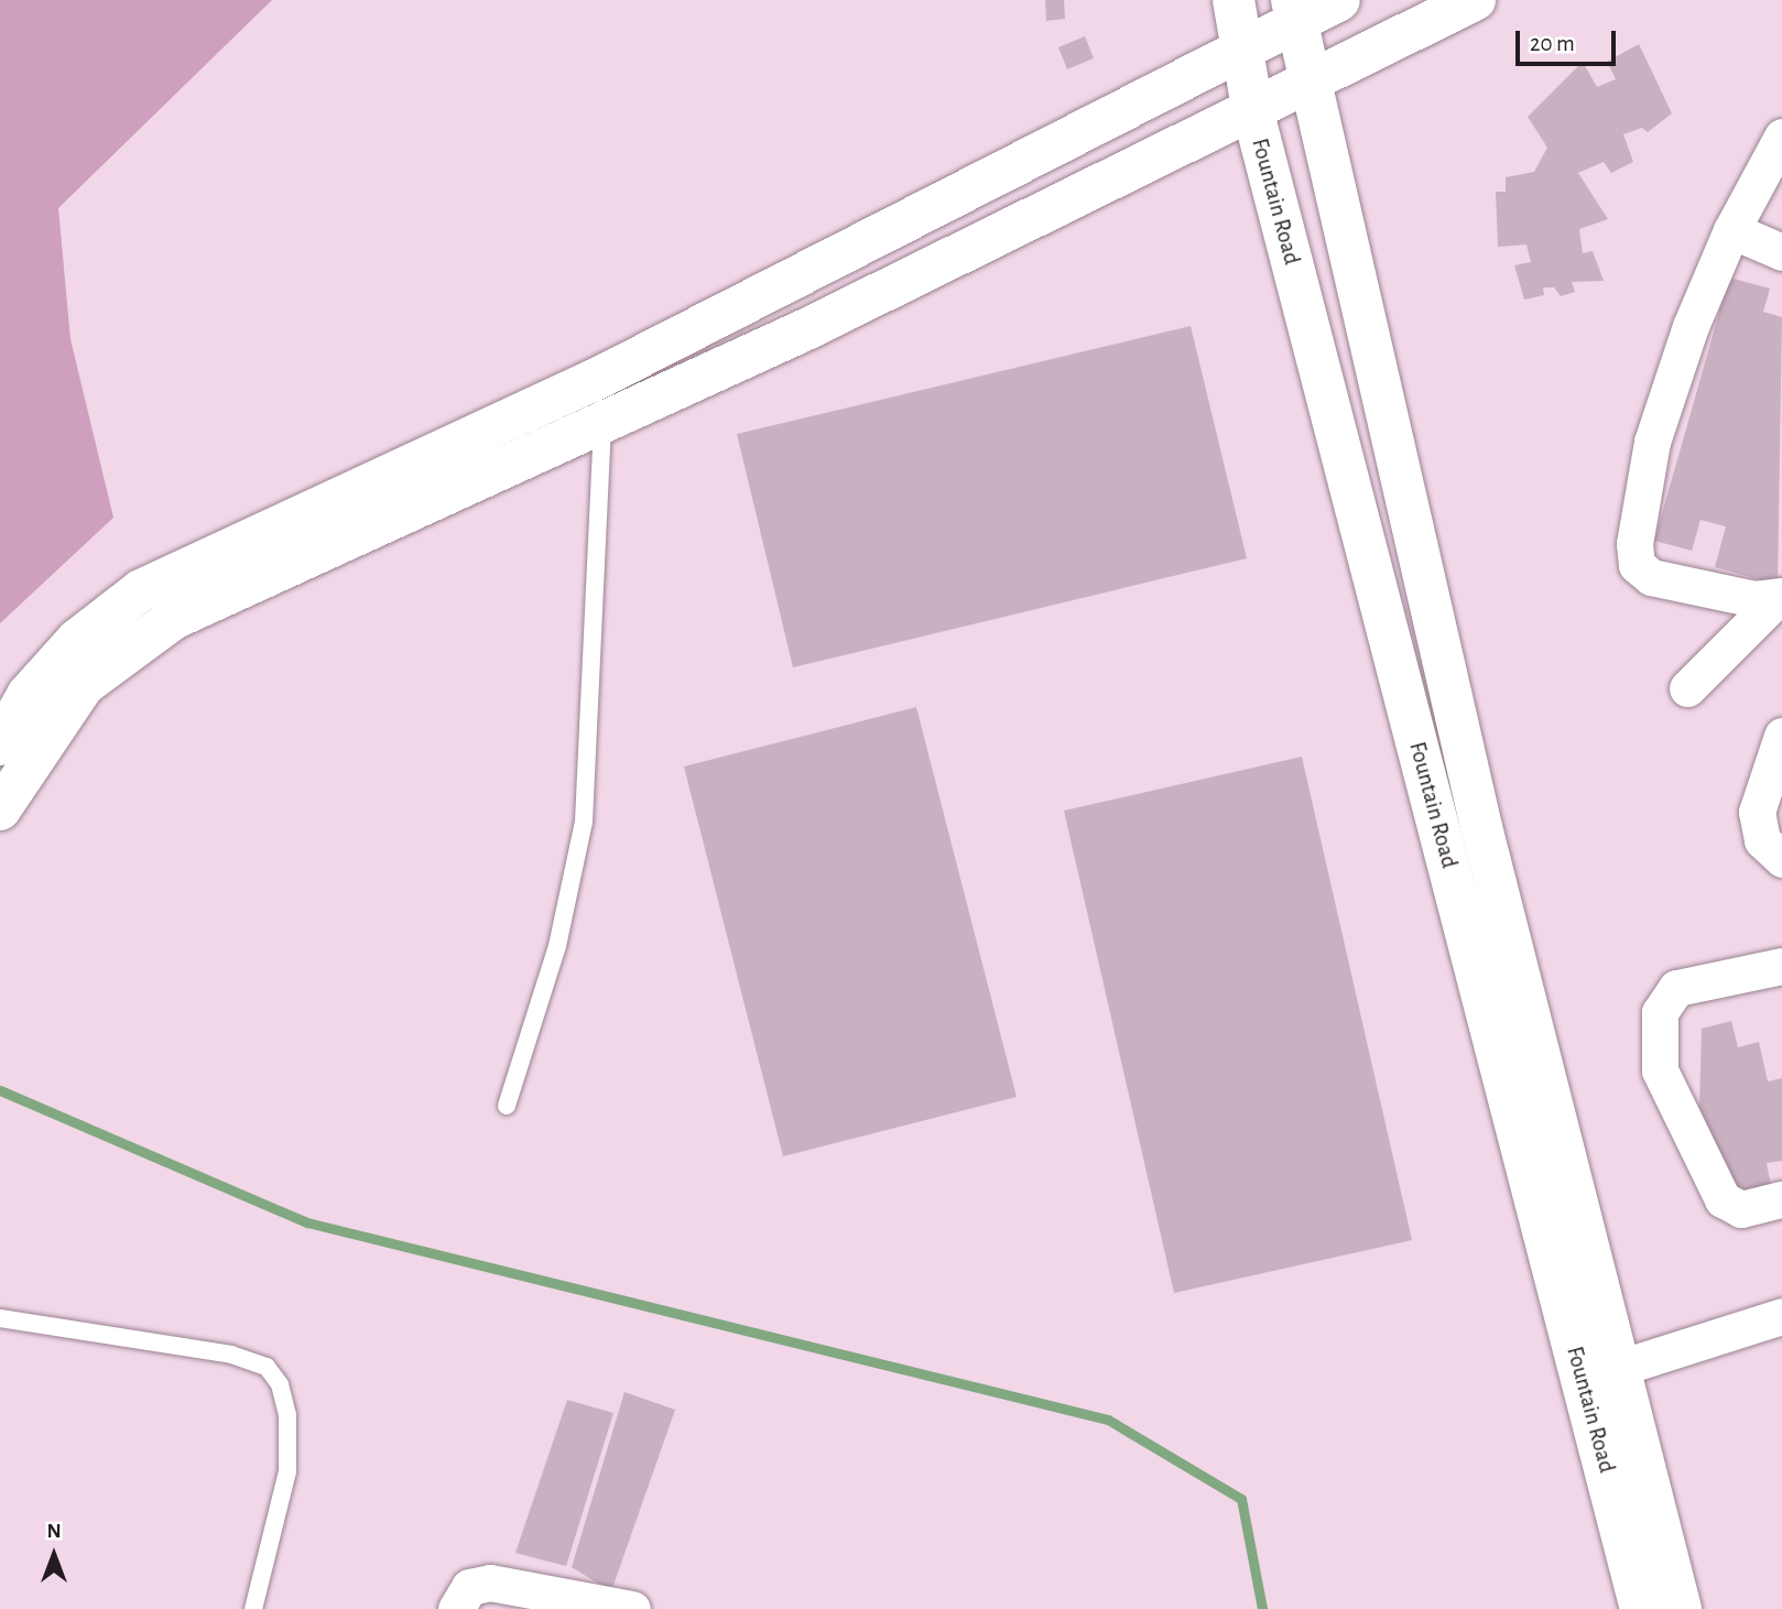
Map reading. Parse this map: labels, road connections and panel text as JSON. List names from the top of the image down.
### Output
{
  "streets": {
    "street": ["Fountain Road"]
  },
  "scale_bar": "20 m",
  "north": "top"
}
